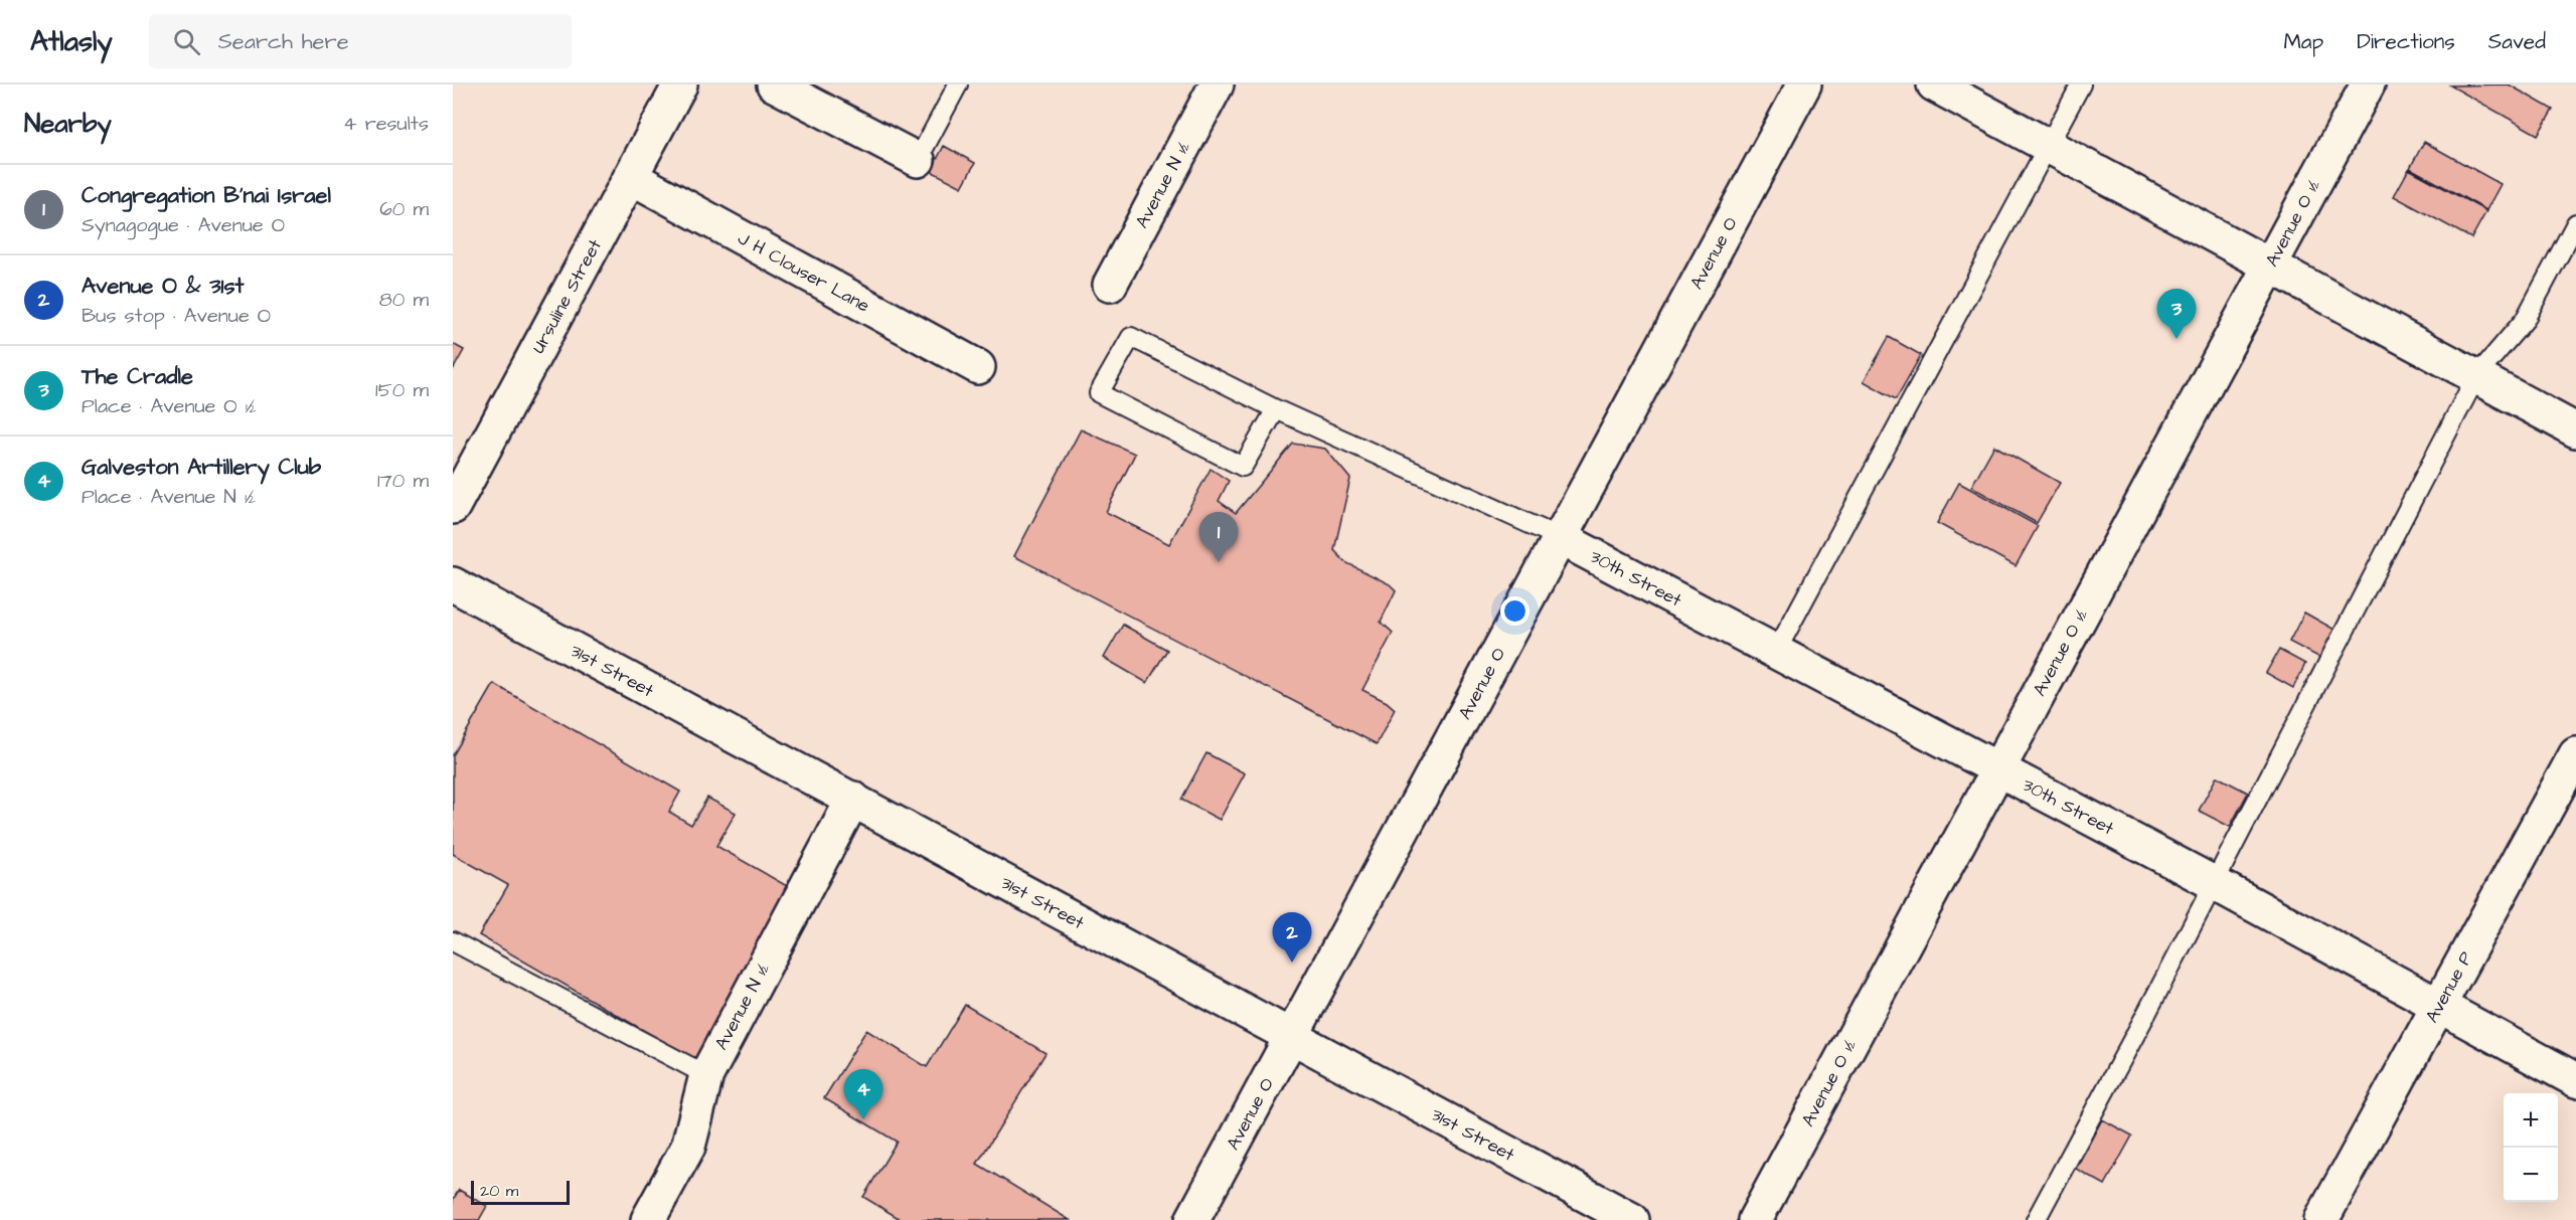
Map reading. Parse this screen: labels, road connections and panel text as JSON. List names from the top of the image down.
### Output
{
  "streets": {
    "street": [
      "Avenue N ½",
      "Avenue O ½",
      "Avenue O",
      "J H Clouser Lane",
      "Ursuline Street",
      "30th Street",
      "31st Street",
      "Avenue P"
    ]
  },
  "crossings": [
    ["Avenue N ½", "31st Street"],
    ["Avenue O ½", "30th Street"],
    ["Avenue O", "30th Street"],
    ["Avenue O", "31st Street"],
    ["J H Clouser Lane", "Ursuline Street"],
    ["30th Street", "Avenue P"]
  ],
  "scale_bar": "20 m",
  "page": {
    "header": "Atlasly",
    "search": "Search here",
    "nav": ["Map", "Directions", "Saved"],
    "heading": ["Nearby", "4 results"],
    "list": [
      {
        "mark": "1",
        "name": "Congregation B'nai Israel",
        "note": "Synagogue · Avenue O",
        "value": "60 m"
      },
      {
        "mark": "2",
        "name": "Avenue O & 31st",
        "note": "Bus stop · Avenue O",
        "value": "80 m"
      },
      {
        "mark": "3",
        "name": "The Cradle",
        "note": "Place · Avenue O ½",
        "value": "150 m"
      },
      {
        "mark": "4",
        "name": "Galveston Artillery Club",
        "note": "Place · Avenue N ½",
        "value": "170 m"
      }
    ],
    "pins": [
      "3",
      "1",
      "2",
      "4"
    ],
    "map_buttons": ["+", "−"],
    "scale": "20 m"
  }
}
